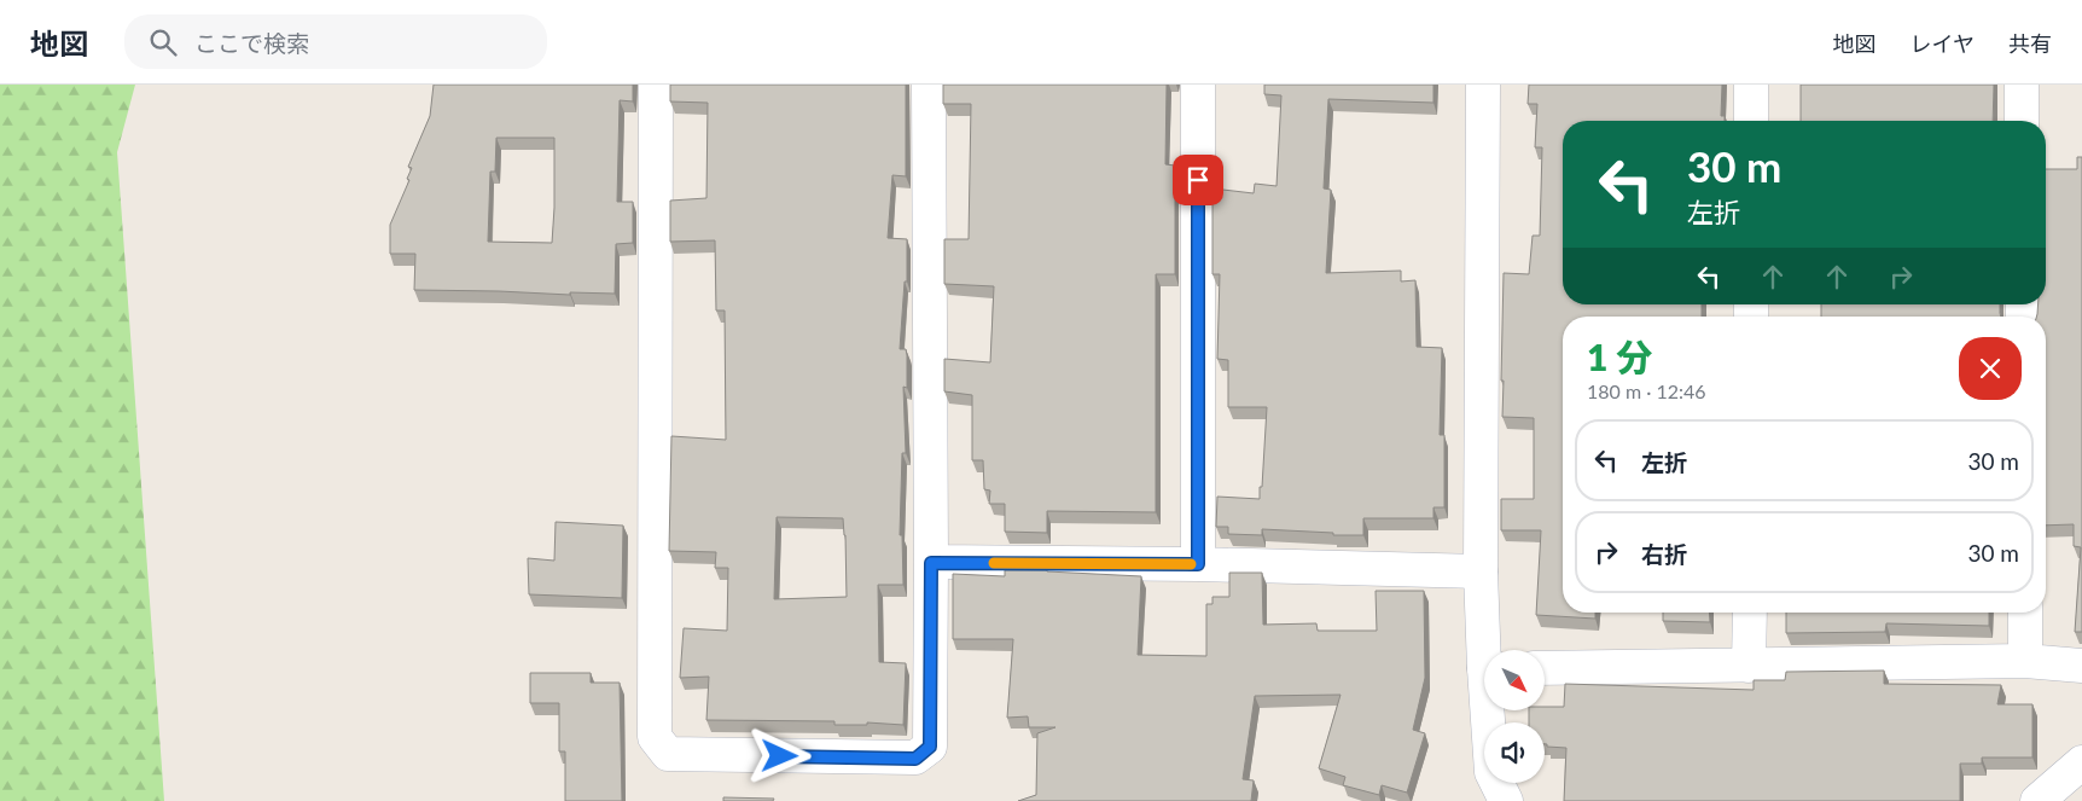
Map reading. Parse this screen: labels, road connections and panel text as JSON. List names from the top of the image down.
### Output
{
  "north": "bottom right",
  "page": {
    "header": "地図",
    "search": "ここで検索",
    "nav": ["地図", "レイヤ", "共有"],
    "turn": ["30 m", "左折"],
    "heading": ["1 分", "180 m · 12:46"],
    "list": [
      {
        "name": "左折",
        "value": "30 m"
      },
      {
        "name": "右折",
        "value": "30 m"
      }
    ]
  }
}
